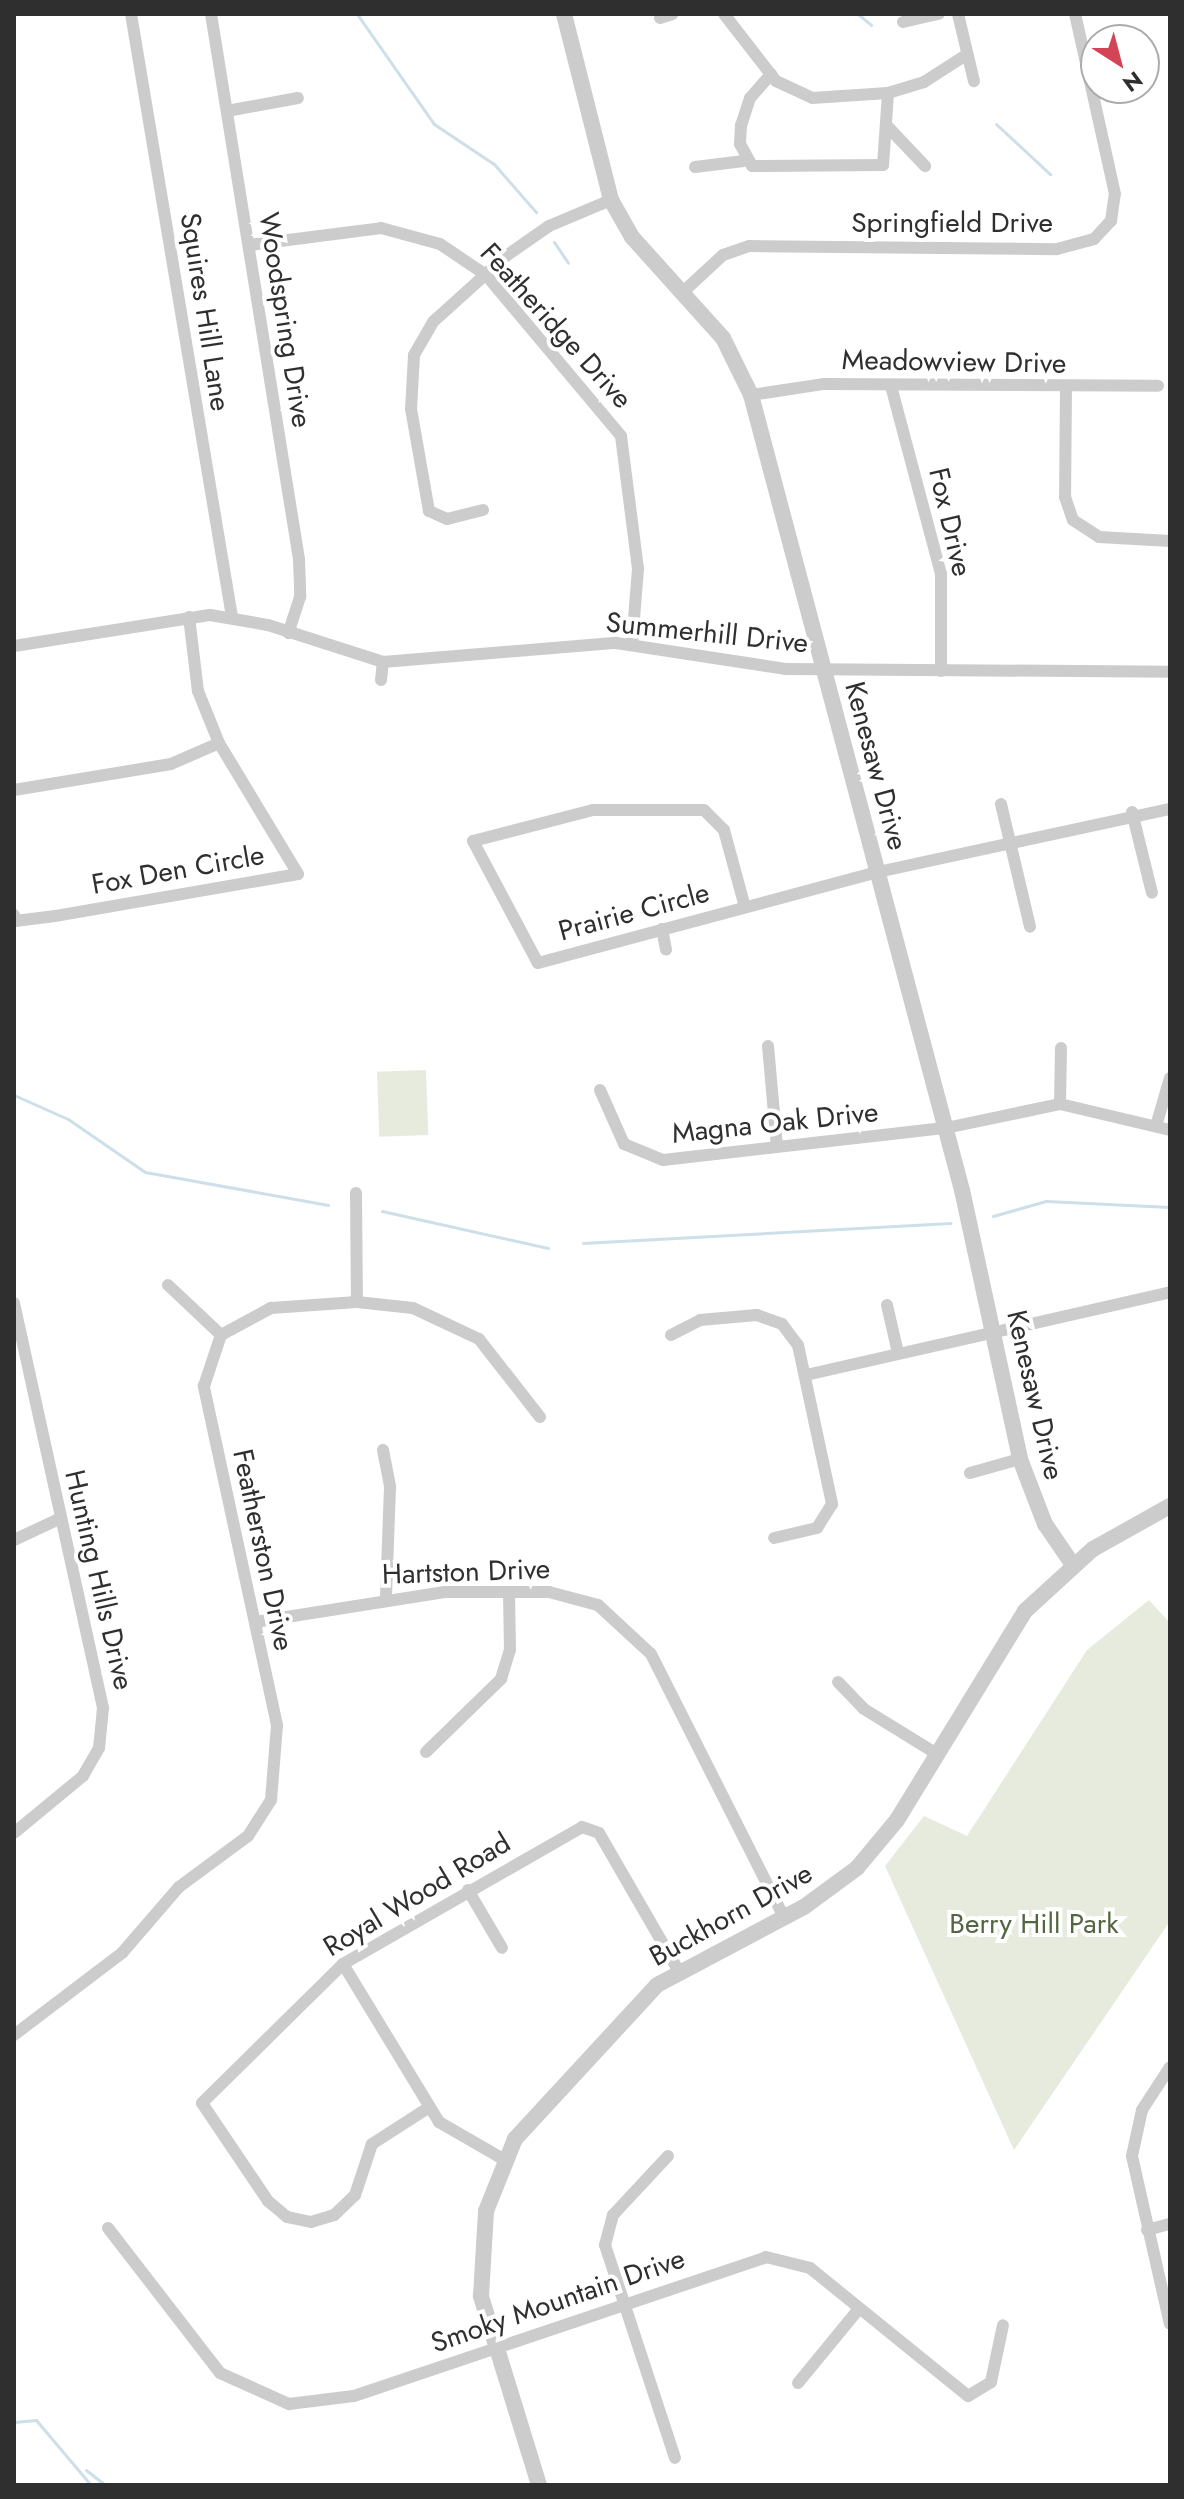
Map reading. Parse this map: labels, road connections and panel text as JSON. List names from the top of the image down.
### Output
{
  "streets": {
    "street": [
      "Springfield Drive",
      "Squires Hill Lane",
      "Woodspring Drive",
      "Featheridge Drive",
      "Meadowview Drive",
      "Fox Drive",
      "Summerhill Drive",
      "Kenesaw Drive",
      "Fox Den Circle",
      "Prairie Circle",
      "Magna Oak Drive",
      "Featherston Drive",
      "Hartston Drive",
      "Hunting Hills Drive",
      "Royal Wood Road",
      "Buckhorn Drive",
      "Smoky Mountain Drive"
    ]
  },
  "crossings": [
    ["Springfield Drive", "Kenesaw Drive"],
    ["Squires Hill Lane", "Summerhill Drive"],
    ["Woodspring Drive", "Featheridge Drive"],
    ["Woodspring Drive", "Summerhill Drive"],
    ["Featheridge Drive", "Summerhill Drive"],
    ["Meadowview Drive", "Fox Drive"],
    ["Meadowview Drive", "Kenesaw Drive"],
    ["Fox Drive", "Summerhill Drive"],
    ["Summerhill Drive", "Kenesaw Drive"],
    ["Summerhill Drive", "Fox Den Circle"],
    ["Kenesaw Drive", "Prairie Circle"],
    ["Kenesaw Drive", "Magna Oak Drive"],
    ["Kenesaw Drive", "Buckhorn Drive"],
    ["Featherston Drive", "Hartston Drive"],
    ["Hartston Drive", "Buckhorn Drive"],
    ["Royal Wood Road", "Buckhorn Drive"],
    ["Buckhorn Drive", "Smoky Mountain Drive"]
  ],
  "parks": ["Berry Hill Park"],
  "north": "bottom right"
}
